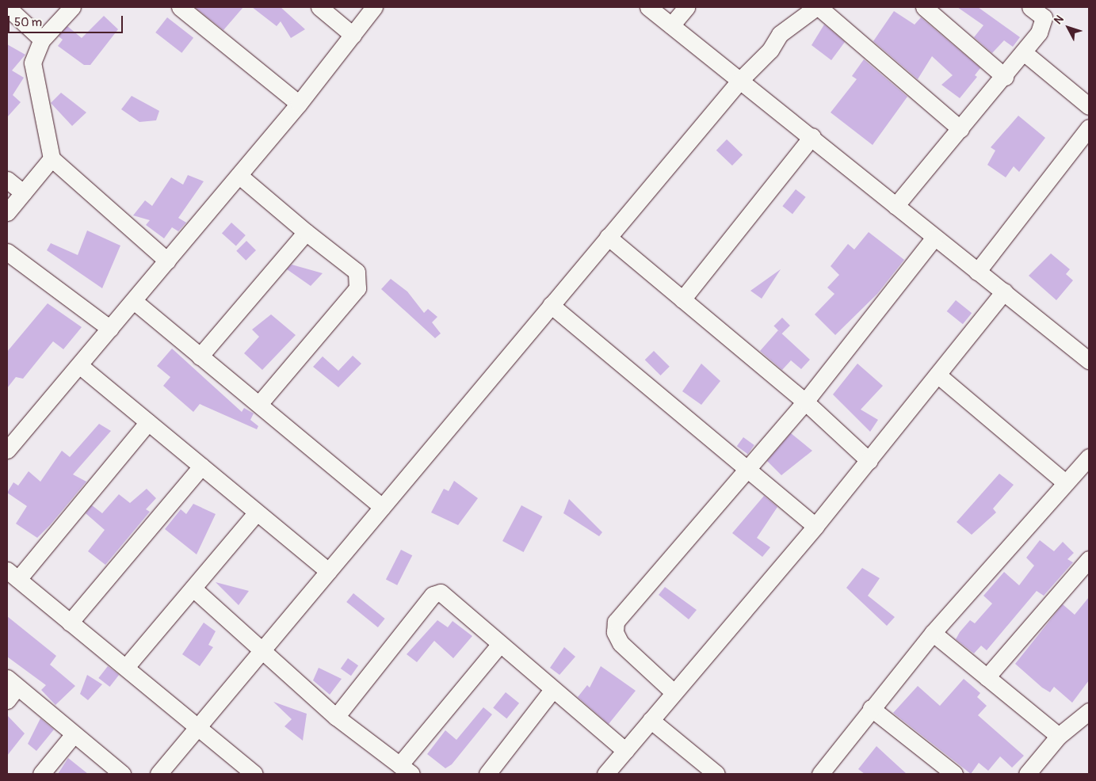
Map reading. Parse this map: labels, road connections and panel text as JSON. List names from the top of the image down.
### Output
{
  "scale_bar": "50 m",
  "north": "top left"
}
